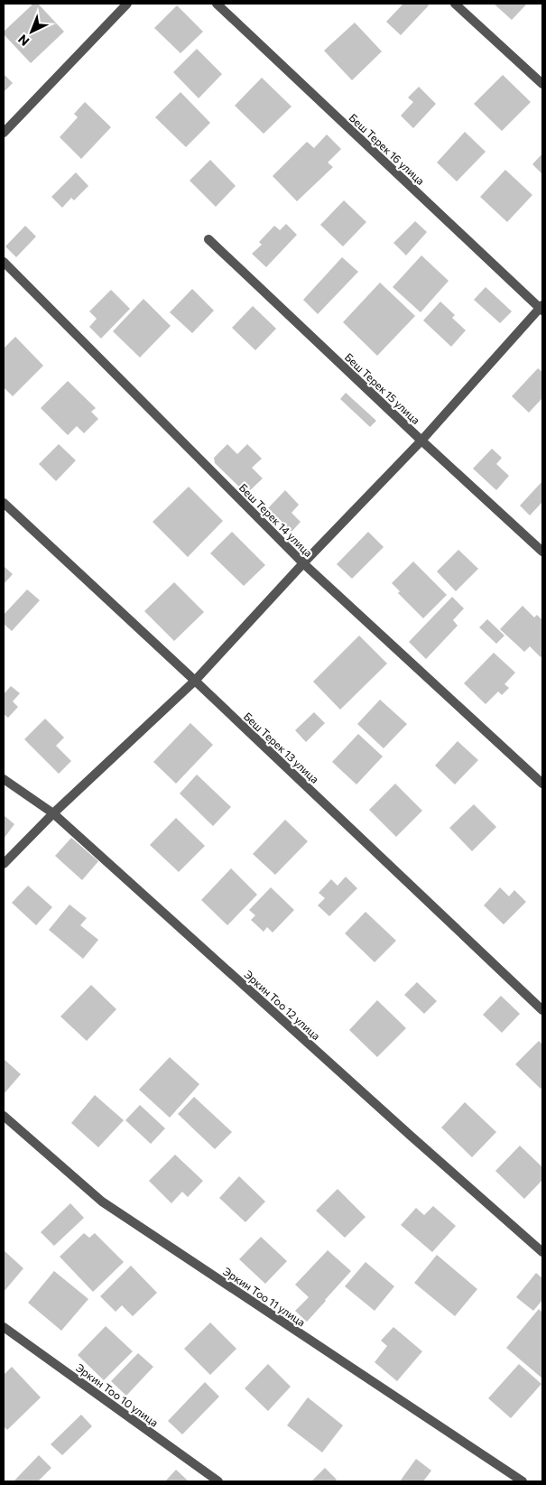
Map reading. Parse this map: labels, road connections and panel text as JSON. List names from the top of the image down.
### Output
{
  "streets": {
    "street": [
      "Беш Терек 16 улица",
      "Беш Терек 15 улица",
      "Беш Терек 14 улица",
      "Беш Терек 13 улица",
      "Эркин Тоо 12 улица",
      "Эркин Тоо 11 улица",
      "Эркин Тоо 10 улица"
    ]
  },
  "north": "bottom left"
}
